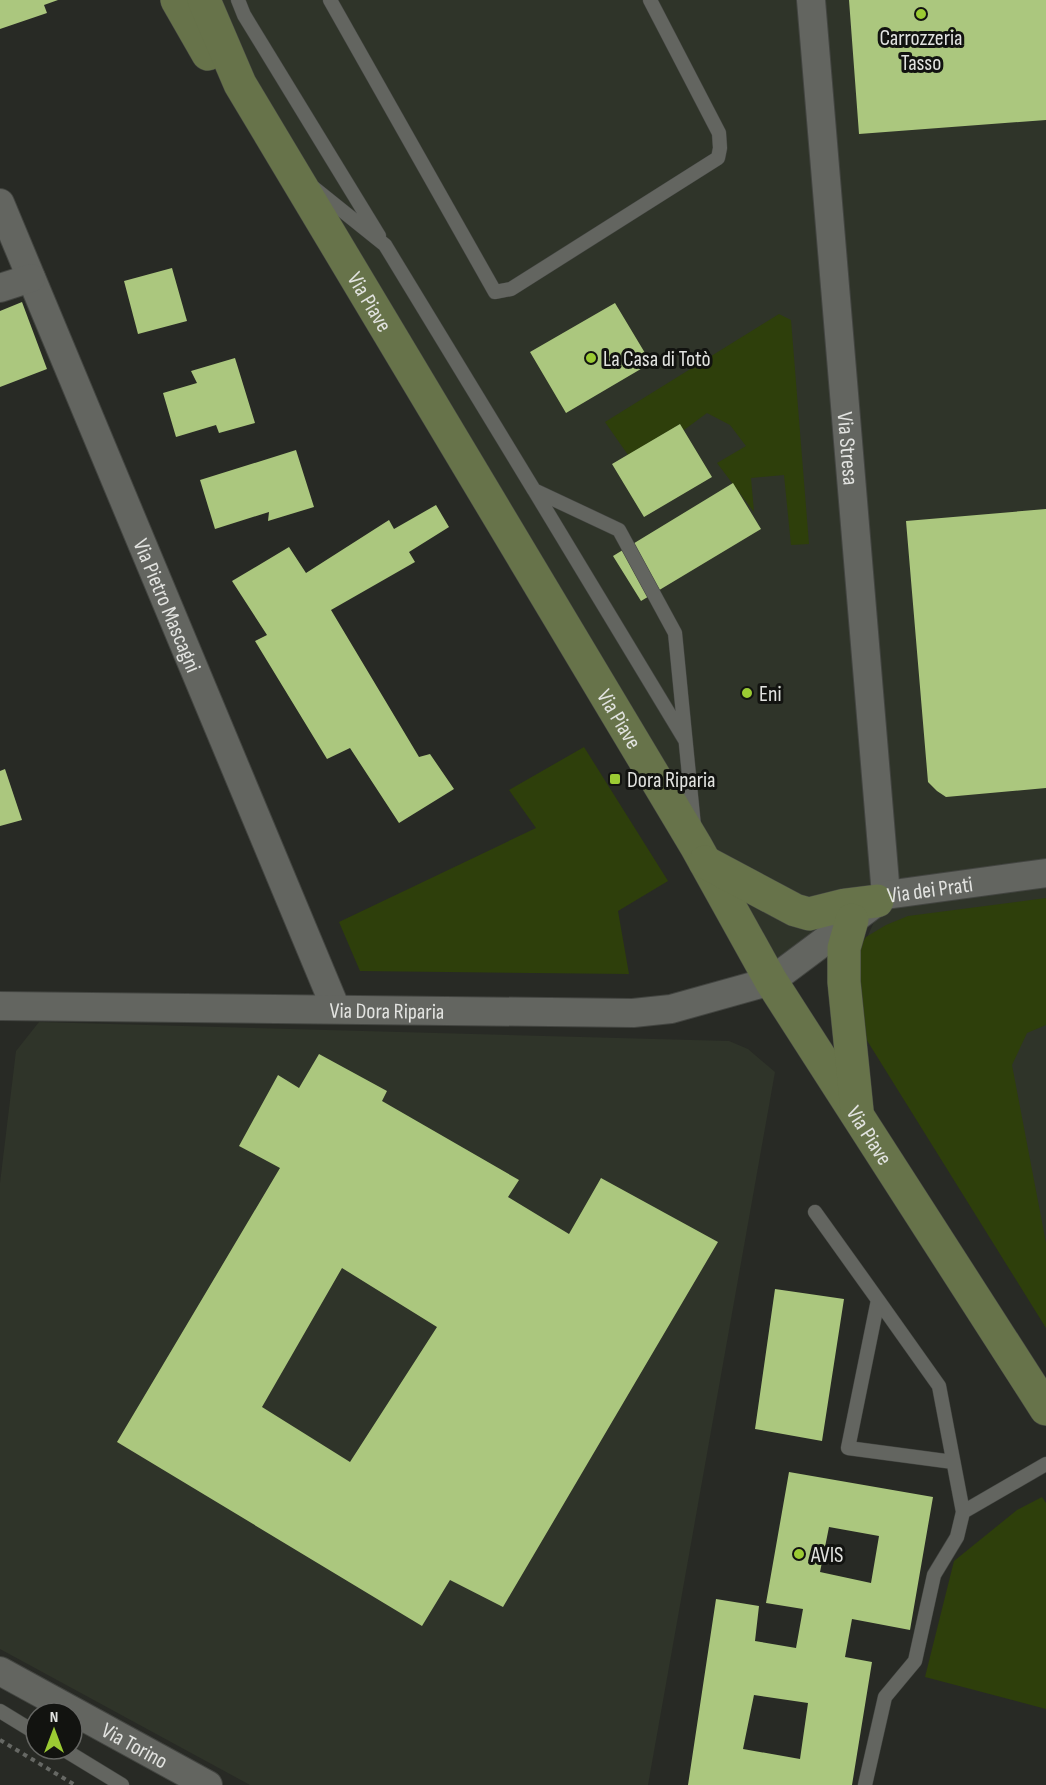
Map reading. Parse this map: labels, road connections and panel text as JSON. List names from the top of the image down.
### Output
{
  "streets": {
    "main road": ["Via Piave"],
    "street": [
      "Via Stresa",
      "Via Pietro Mascagni",
      "Via dei Prati",
      "Via Dora Riparia",
      "Via Torino"
    ]
  },
  "crossings": [
    ["Via Piave", "Via dei Prati"],
    ["Via Piave", "Via Dora Riparia"],
    ["Via Stresa", "Via dei Prati"],
    ["Via Pietro Mascagni", "Via Dora Riparia"],
    ["Via dei Prati", "Via Dora Riparia"]
  ],
  "places": {
    "other": [
      "Carrozzeria Tasso",
      "La Casa di Totò",
      "Eni",
      "AVIS"
    ],
    "transit": ["Dora Riparia"]
  },
  "north": "top"
}
